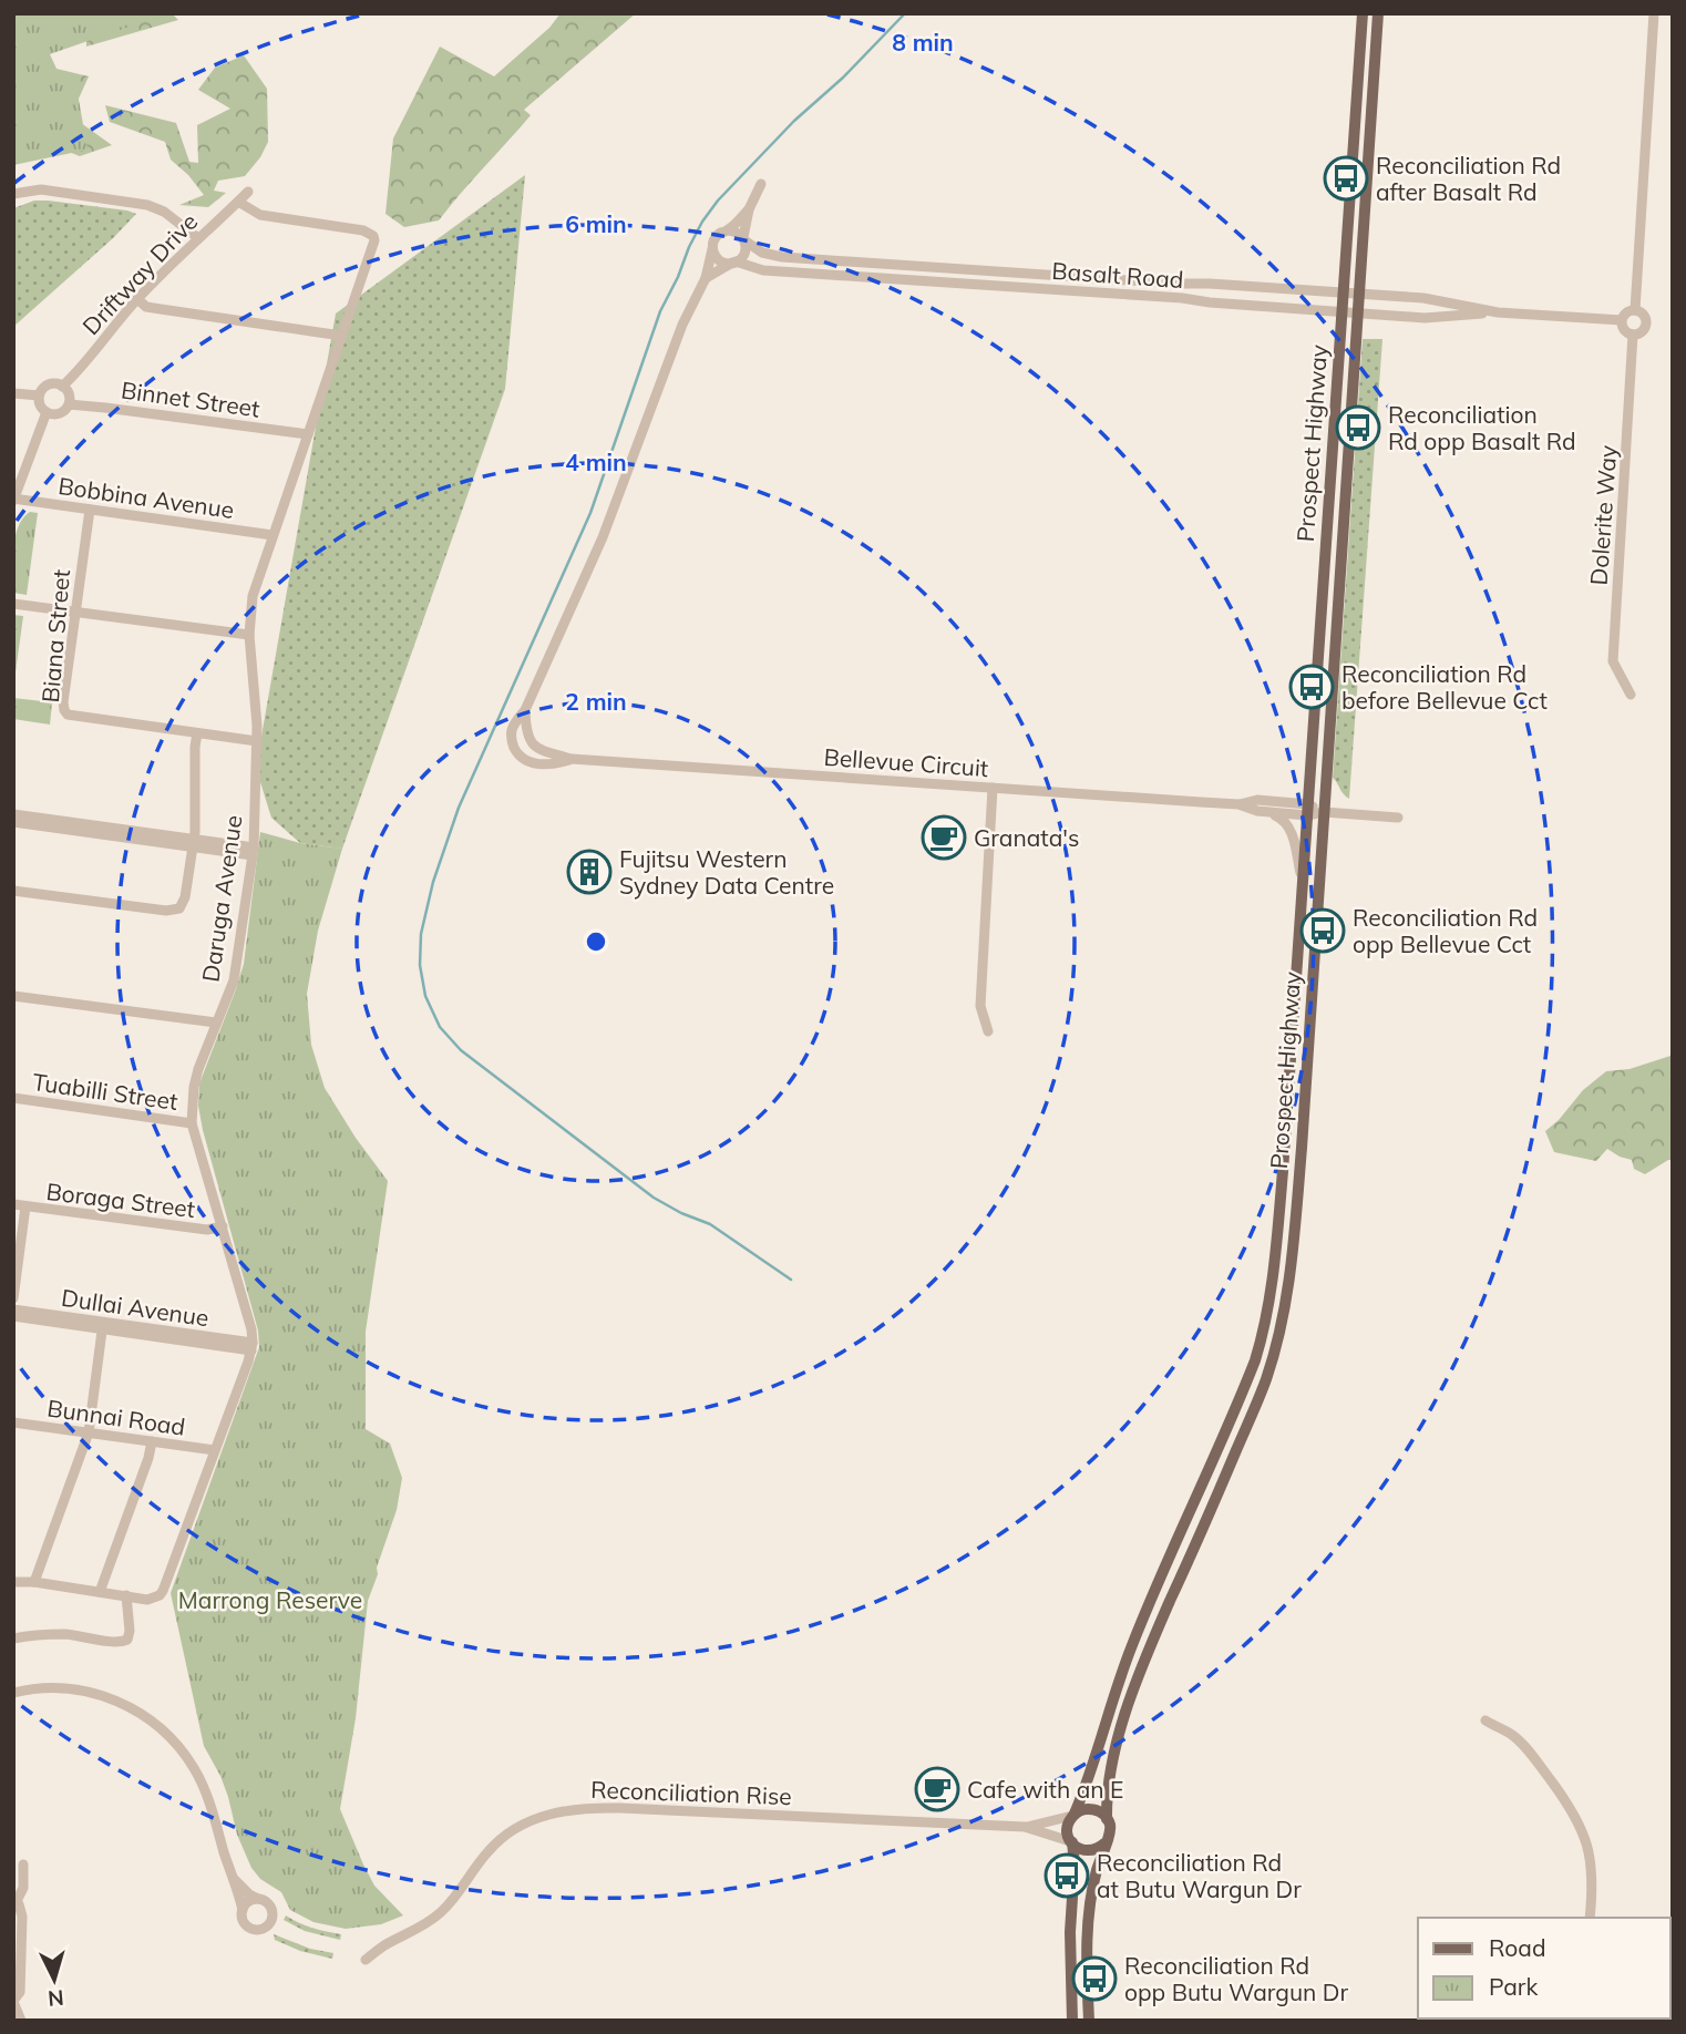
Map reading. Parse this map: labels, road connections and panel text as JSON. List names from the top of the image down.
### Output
{
  "streets": {
    "main road": ["Prospect Highway"],
    "street": [
      "Driftway Drive",
      "Basalt Road",
      "Binnet Street",
      "Bobbina Avenue",
      "Dolerite Way",
      "Biana Street",
      "Bellevue Circuit",
      "Daruga Avenue",
      "Tuabilli Street",
      "Boraga Street",
      "Dullai Avenue",
      "Bunnai Road",
      "Reconciliation Rise"
    ]
  },
  "crossings": [
    ["Driftway Drive", "Binnet Street"],
    ["Driftway Drive", "Daruga Avenue"],
    ["Basalt Road", "Prospect Highway"],
    ["Basalt Road", "Dolerite Way"],
    ["Basalt Road", "Bellevue Circuit"],
    ["Binnet Street", "Daruga Avenue"],
    ["Prospect Highway", "Bellevue Circuit"],
    ["Prospect Highway", "Reconciliation Rise"],
    ["Bobbina Avenue", "Biana Street"],
    ["Bobbina Avenue", "Daruga Avenue"],
    ["Biana Street", "Daruga Avenue"],
    ["Daruga Avenue", "Tuabilli Street"],
    ["Daruga Avenue", "Boraga Street"],
    ["Daruga Avenue", "Dullai Avenue"]
  ],
  "parks": ["Marrong Reserve"],
  "places": {
    "bus stop": [
      "Reconciliation Rd after Basalt Rd",
      "Reconciliation Rd opp Basalt Rd",
      "Reconciliation Rd before Bellevue Cct",
      "Reconciliation Rd opp Bellevue Cct",
      "Reconciliation Rd at Butu Wargun Dr",
      "Reconciliation Rd opp Butu Wargun Dr"
    ],
    "cafe": ["Granata's", "Cafe with an E"],
    "building": ["Fujitsu Western Sydney Data Centre"]
  },
  "legend": ["Road", "Park"],
  "north": "bottom",
  "rings": [
    "8 min",
    "6 min",
    "4 min",
    "2 min"
  ]
}
